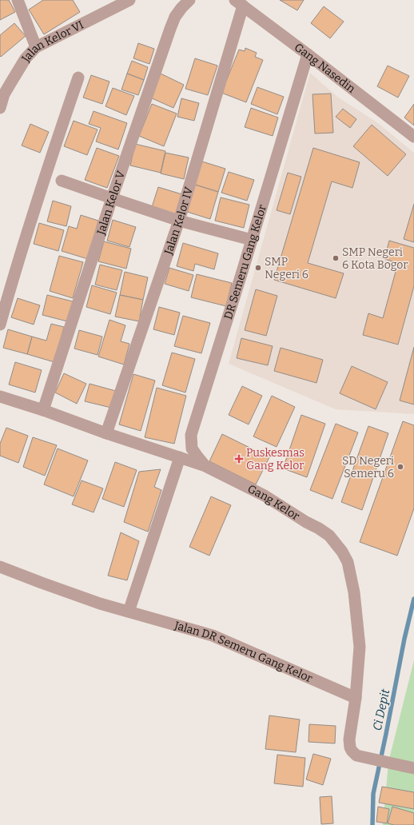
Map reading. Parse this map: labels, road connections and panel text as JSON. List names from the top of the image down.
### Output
{
  "streets": {
    "street": [
      "Jalan Kelor VI",
      "Gang Nasedin",
      "Jalan Kelor V",
      "Jalan Kelor IV",
      "DR Semeru Gang Kelor",
      "Gang Kelor",
      "Jalan DR Semeru Gang Kelor"
    ]
  },
  "crossings": [
    ["Gang Nasedin", "Jalan Kelor IV"],
    ["Gang Nasedin", "DR Semeru Gang Kelor"],
    ["Jalan Kelor V", "Gang Kelor"],
    ["Jalan Kelor IV", "Gang Kelor"],
    ["DR Semeru Gang Kelor", "Gang Kelor"],
    ["Gang Kelor", "Jalan DR Semeru Gang Kelor"]
  ],
  "water": ["Ci Depit"],
  "places": {
    "other": ["SMP Negeri 6 Kota Bogor", "SMP Negeri 6", "SD Negeri Semeru 6"],
    "health": ["Puskesmas Gang Kelor"]
  }
}
